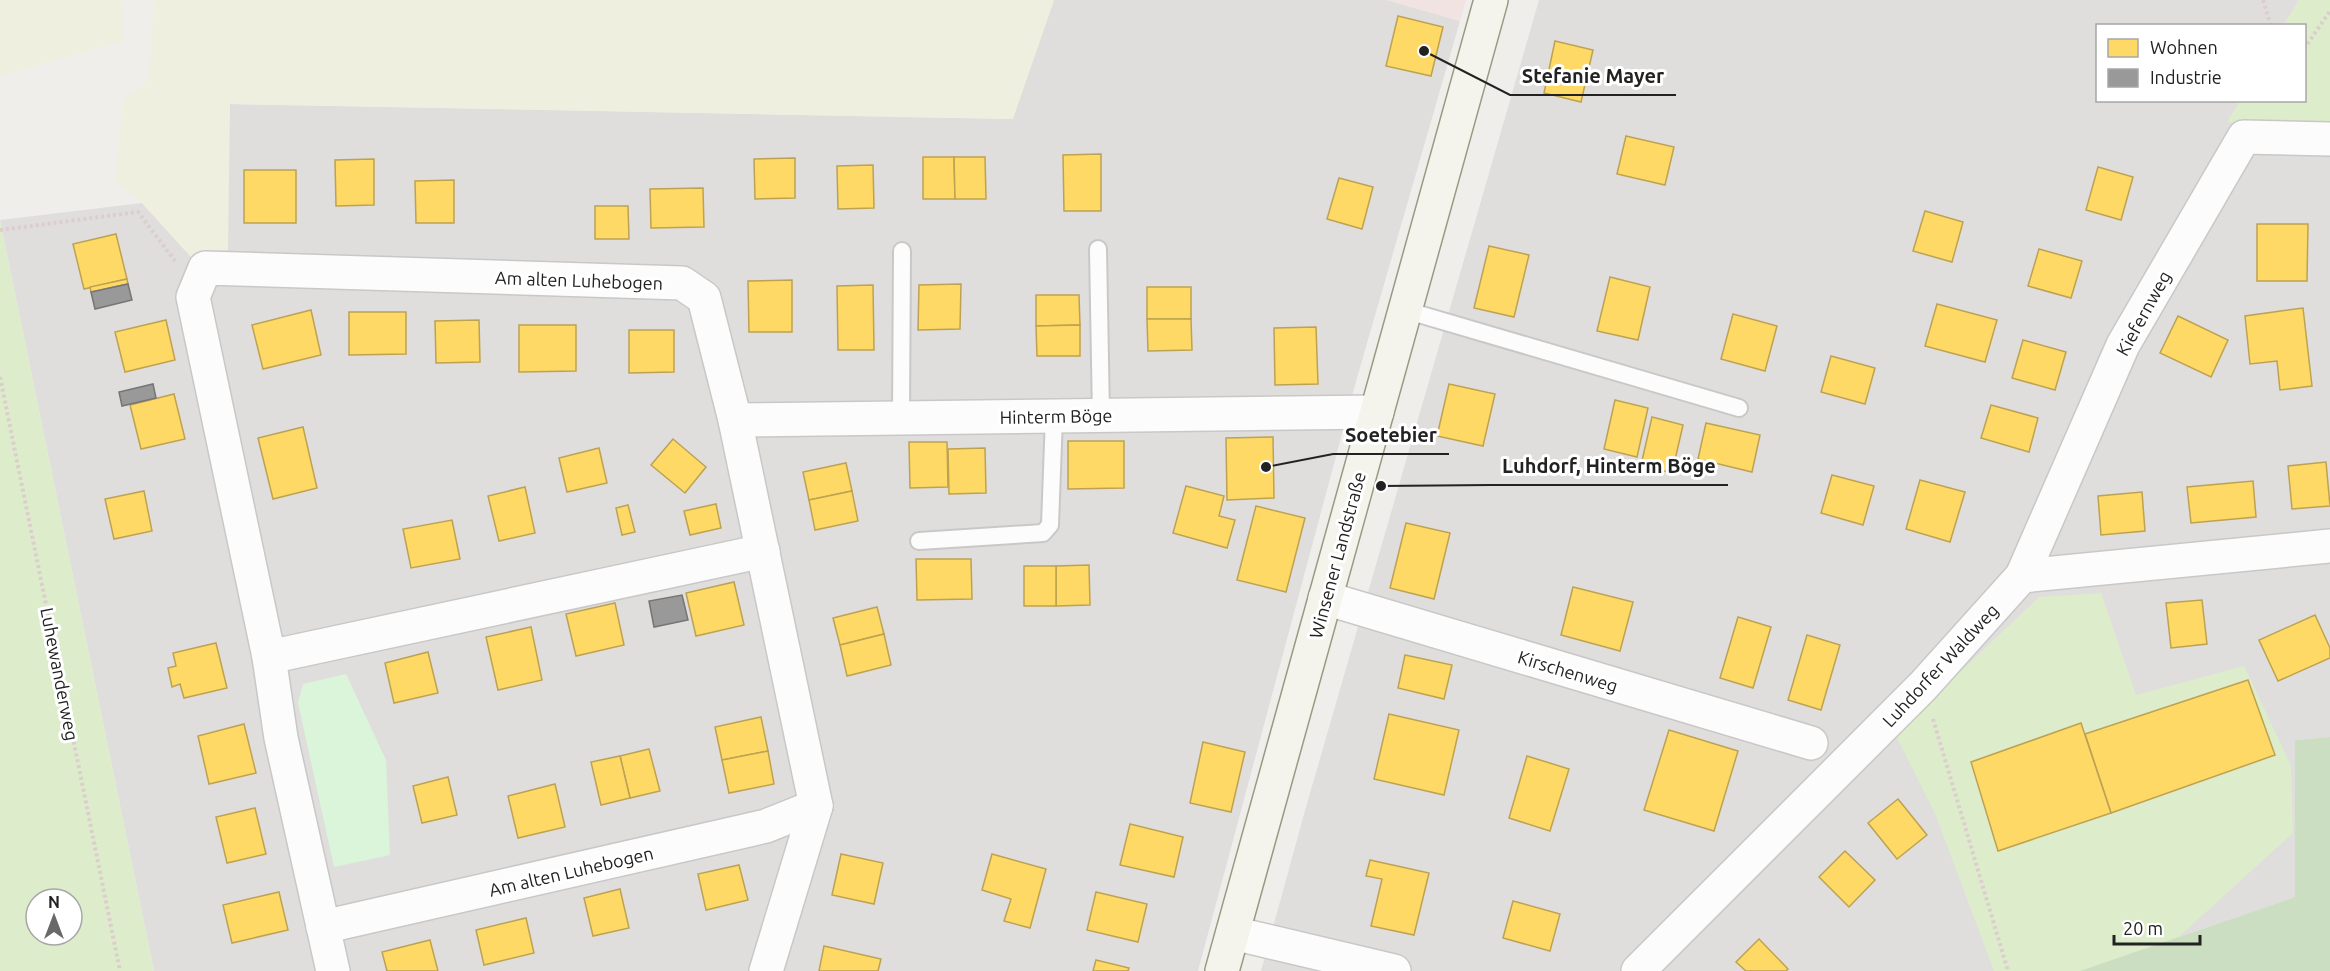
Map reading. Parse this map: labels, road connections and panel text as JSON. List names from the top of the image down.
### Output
{
  "streets": {
    "main road": ["Winsener Landstraße"],
    "street": [
      "Am alten Luhebogen",
      "Kiefernweg",
      "Hinterm Böge",
      "Luhdorfer Waldweg",
      "Kirschenweg"
    ],
    "path": ["Luhewanderweg"]
  },
  "crossings": [
    ["Am alten Luhebogen", "Hinterm Böge"],
    ["Kiefernweg", "Luhdorfer Waldweg"],
    ["Hinterm Böge", "Winsener Landstraße"],
    ["Winsener Landstraße", "Kirschenweg"]
  ],
  "places": ["Stefanie Mayer", "Soetebier", "Luhdorf, Hinterm Böge"],
  "legend": ["Wohnen", "Industrie"],
  "scale_bar": "20 m",
  "north": "top"
}
